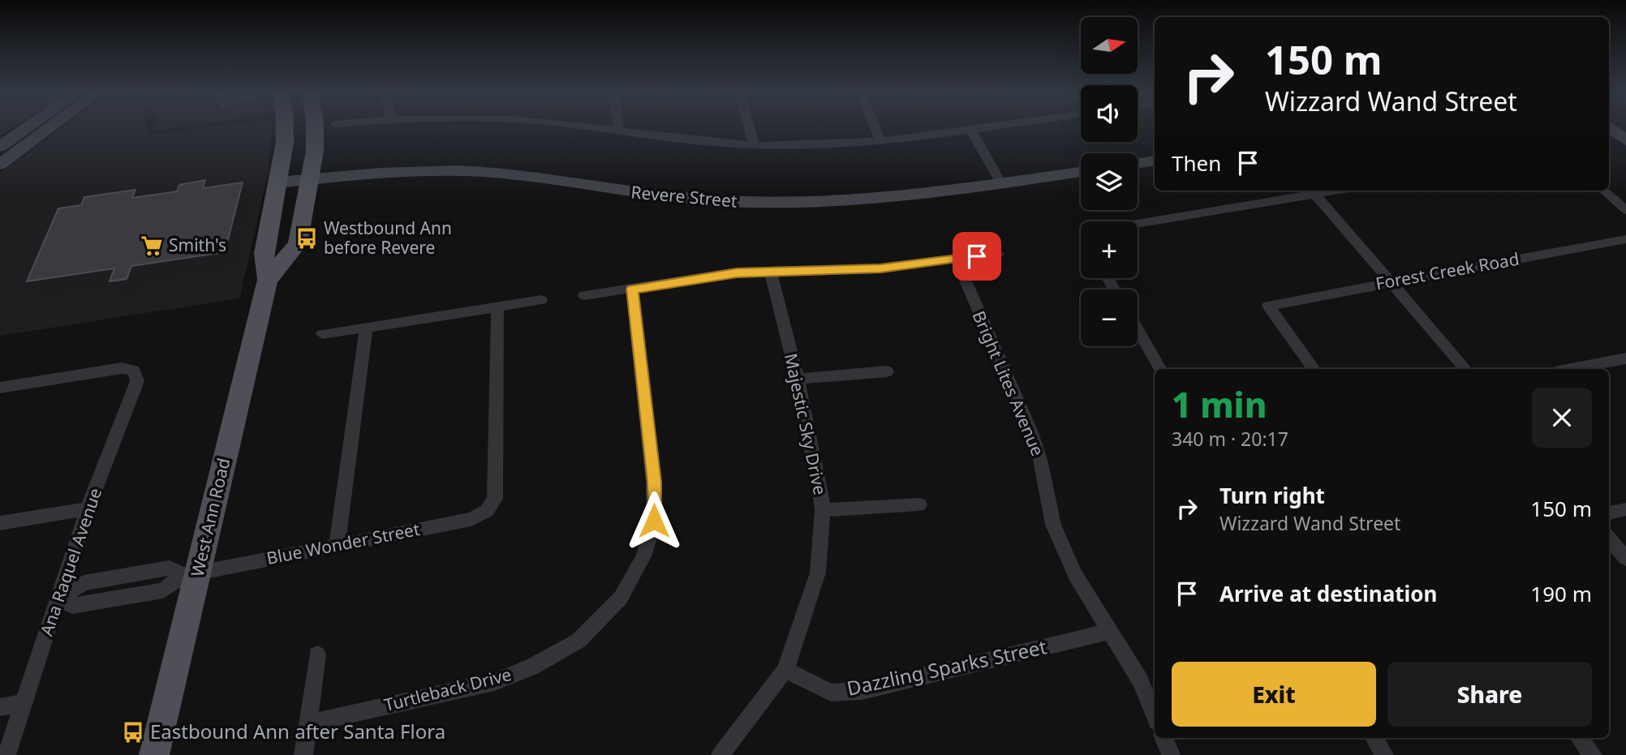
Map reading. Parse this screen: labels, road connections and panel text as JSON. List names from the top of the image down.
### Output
{
  "streets": {
    "main road": ["West Ann Road"],
    "street": [
      "Revere Street",
      "Forest Creek Road",
      "Bright Lites Avenue",
      "Majestic Sky Drive",
      "Blue Wonder Street",
      "Ana Raquel Avenue",
      "Dazzling Sparks Street",
      "Turtleback Drive"
    ]
  },
  "crossings": [
    ["Revere Street", "West Ann Road"],
    ["Bright Lites Avenue", "Dazzling Sparks Street"],
    ["Majestic Sky Drive", "Dazzling Sparks Street"],
    ["West Ann Road", "Blue Wonder Street"]
  ],
  "places": {
    "bus stop": ["Westbound Ann before Revere", "Eastbound Ann after Santa Flora"],
    "supermarket": ["Smith's"]
  },
  "north": "right",
  "page": {
    "map_buttons": ["+", "−"],
    "turn": ["150 m", "Wizzard Wand Street"],
    "then": "Then",
    "heading": ["1 min", "340 m · 20:17"],
    "list": [
      {
        "name": "Turn right",
        "note": "Wizzard Wand Street",
        "value": "150 m"
      },
      {
        "name": "Arrive at destination",
        "value": "190 m"
      }
    ],
    "buttons": ["Exit", "Share"]
  }
}
